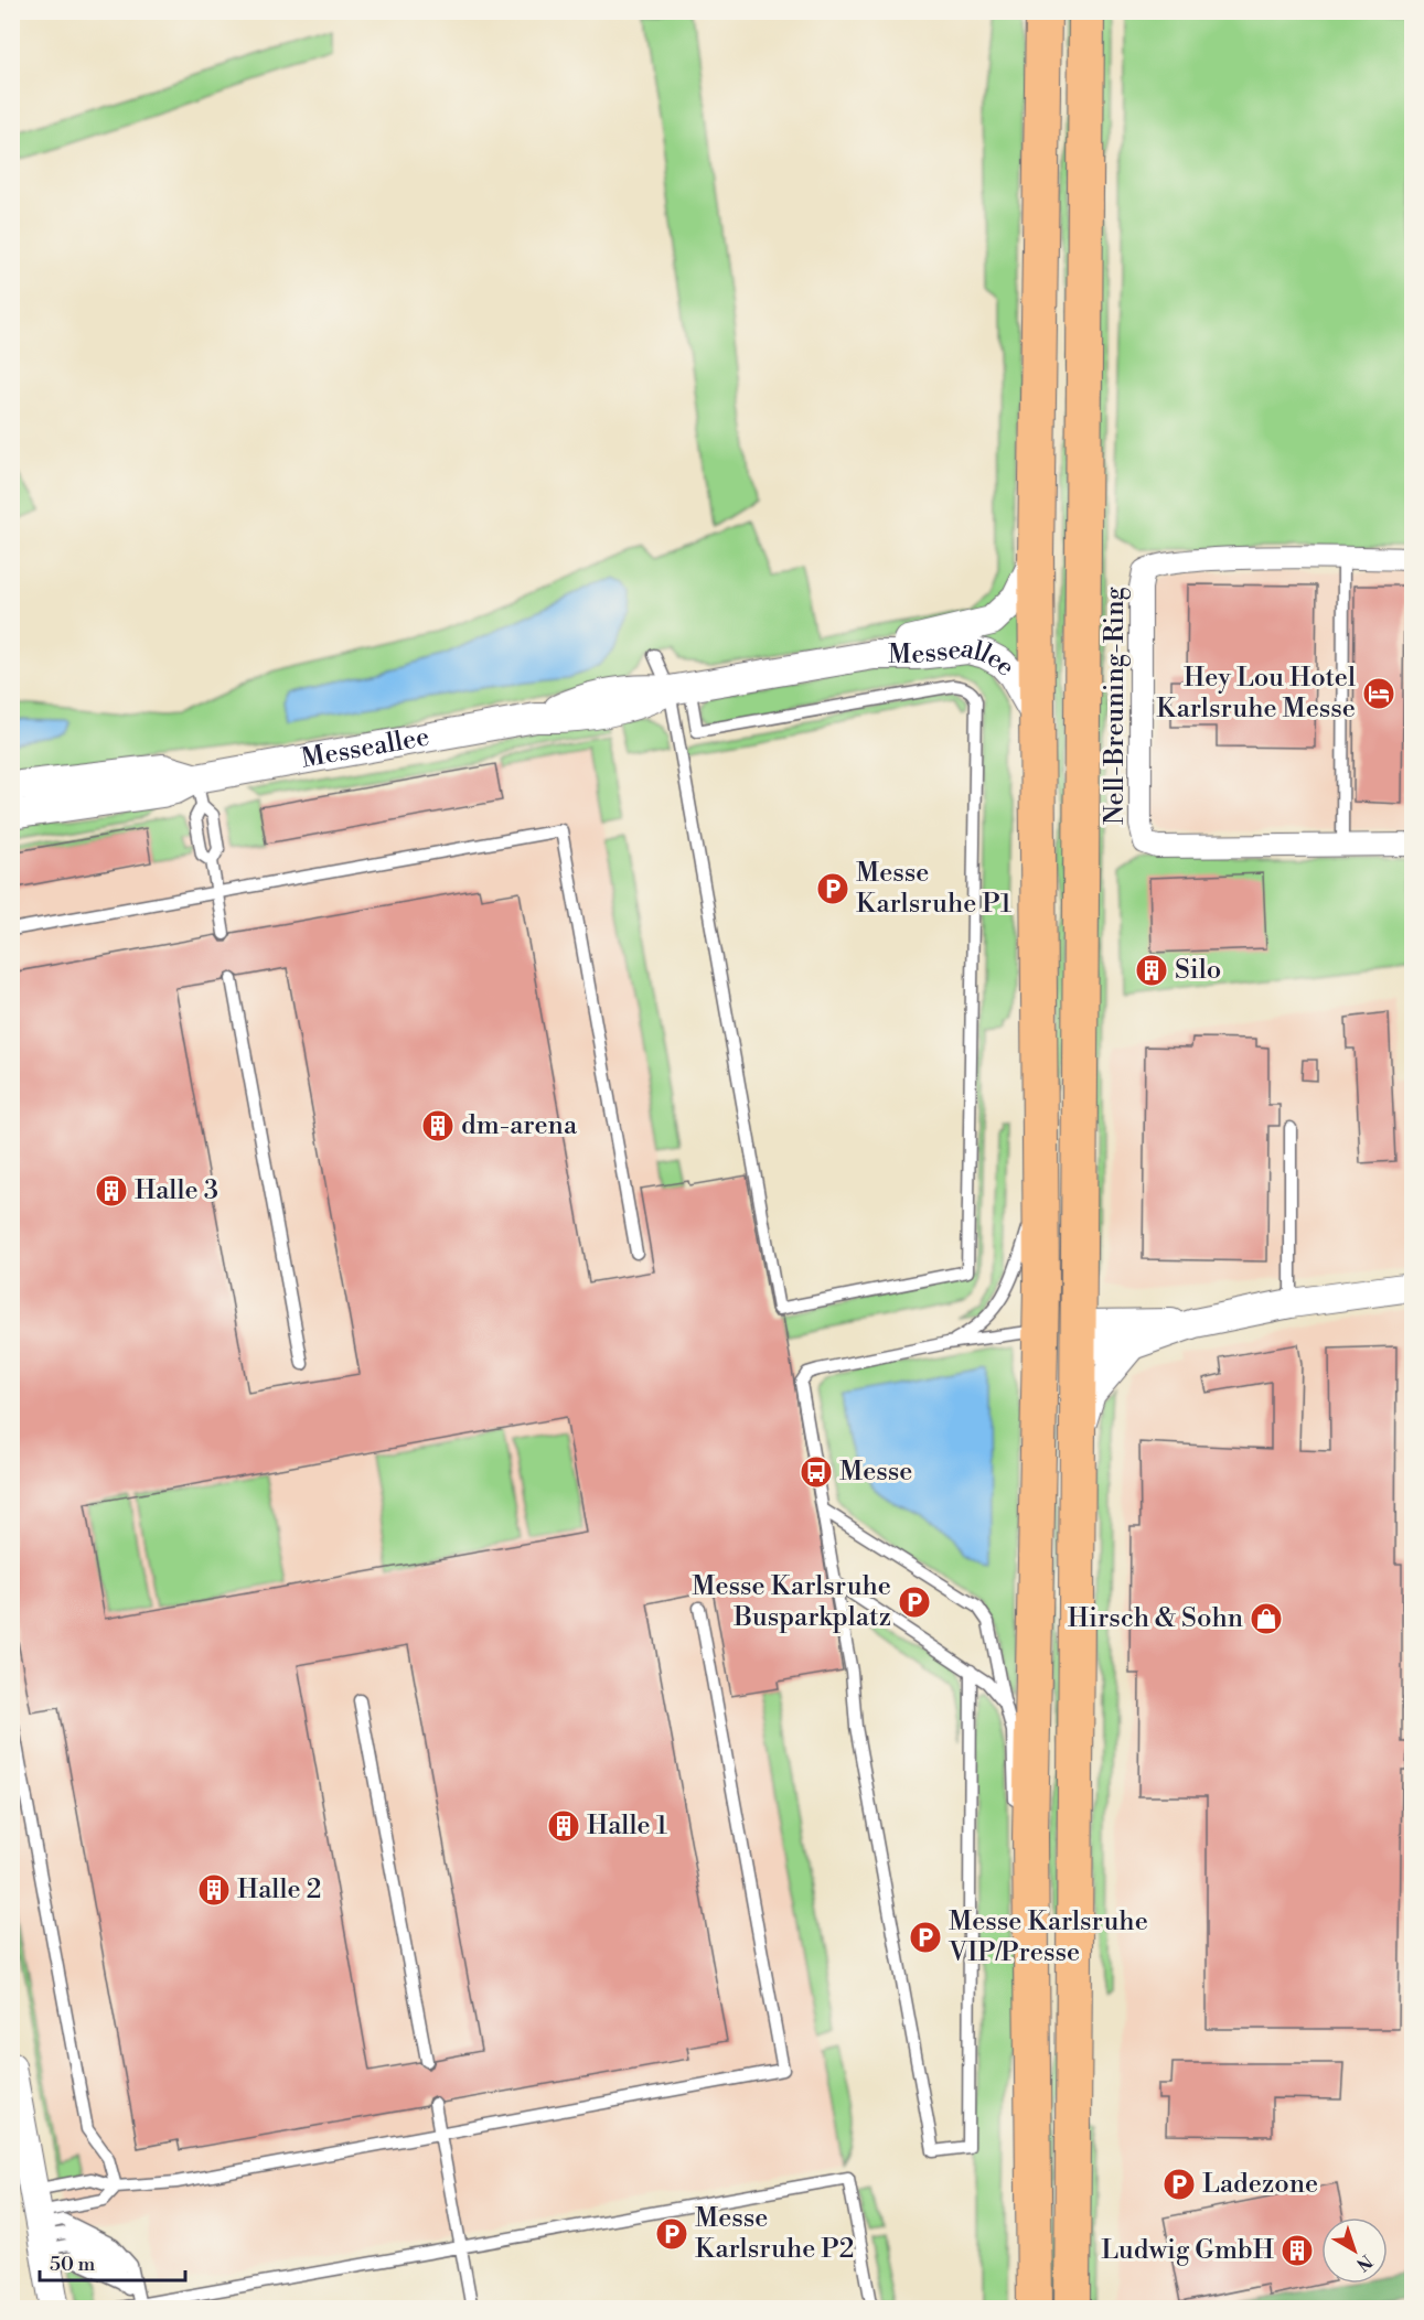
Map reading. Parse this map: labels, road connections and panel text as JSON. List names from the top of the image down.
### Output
{
  "streets": {
    "street": ["Messeallee", "Nell-Breuning-Ring"]
  },
  "places": {
    "hotel": ["Hey Lou Hotel Karlsruhe Messe"],
    "parking": [
      "Messe Karlsruhe P1",
      "Messe Karlsruhe Busparkplatz",
      "Messe Karlsruhe VIP/Presse",
      "Ladezone",
      "Messe Karlsruhe P2"
    ],
    "building": [
      "Silo",
      "dm-arena",
      "Halle 3",
      "Halle 1",
      "Halle 2",
      "Ludwig GmbH"
    ],
    "bus stop": ["Messe"],
    "shop": ["Hirsch & Sohn"]
  },
  "scale_bar": "50 m",
  "north": "bottom right"
}
